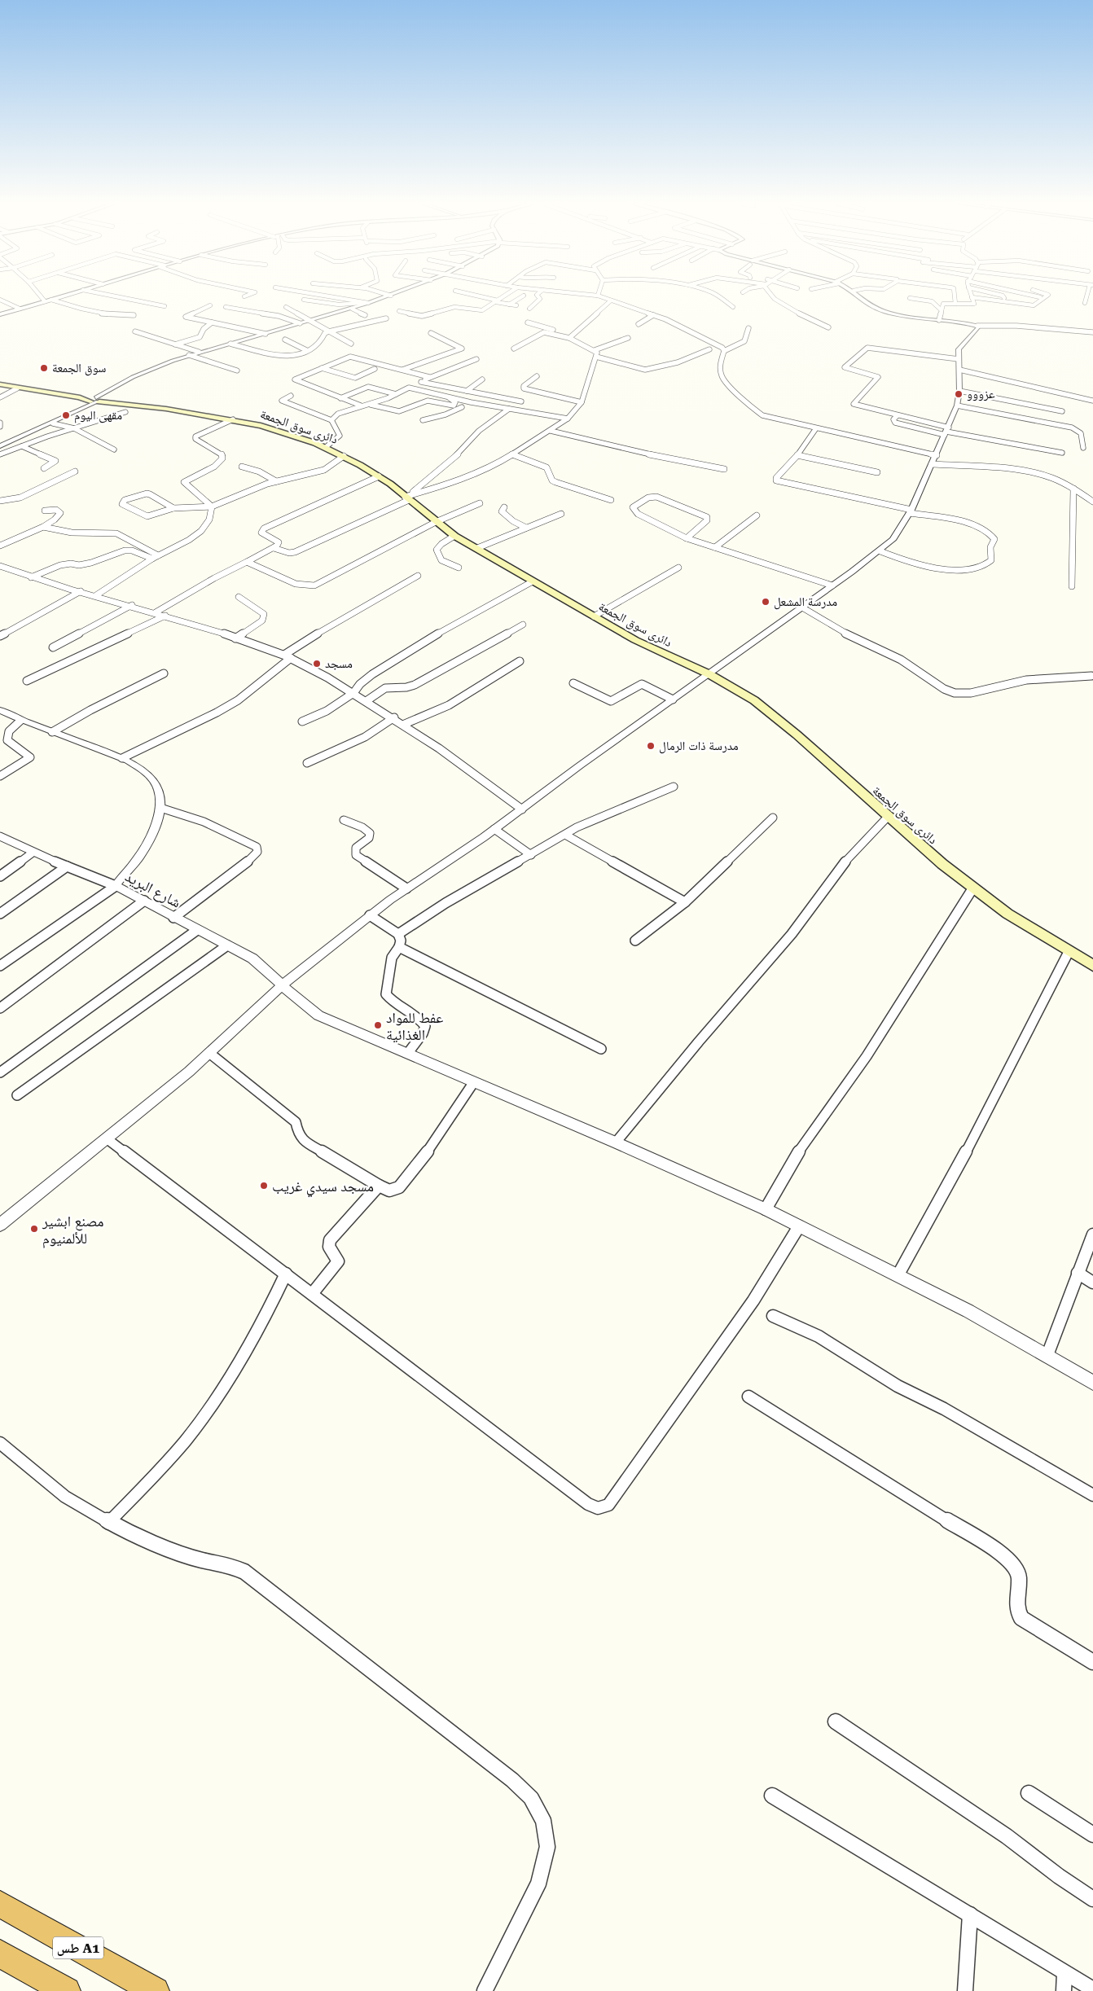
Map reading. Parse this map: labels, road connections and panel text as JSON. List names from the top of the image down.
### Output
{
  "streets": {
    "highway": ["طس A1"],
    "main road": ["دائرى سوق الجمعة"],
    "street": ["شارع البريد"]
  },
  "places": [
    "سوق الجمعة",
    "عزووو",
    "مقهى اليوم",
    "مدرسة المشعل",
    "مسجد",
    "مدرسة ذات الرمال",
    "عفط للمواد الغذائية",
    "مسجد سيدي غريب",
    "مصنع ابشير للألمنيوم"
  ]
}
